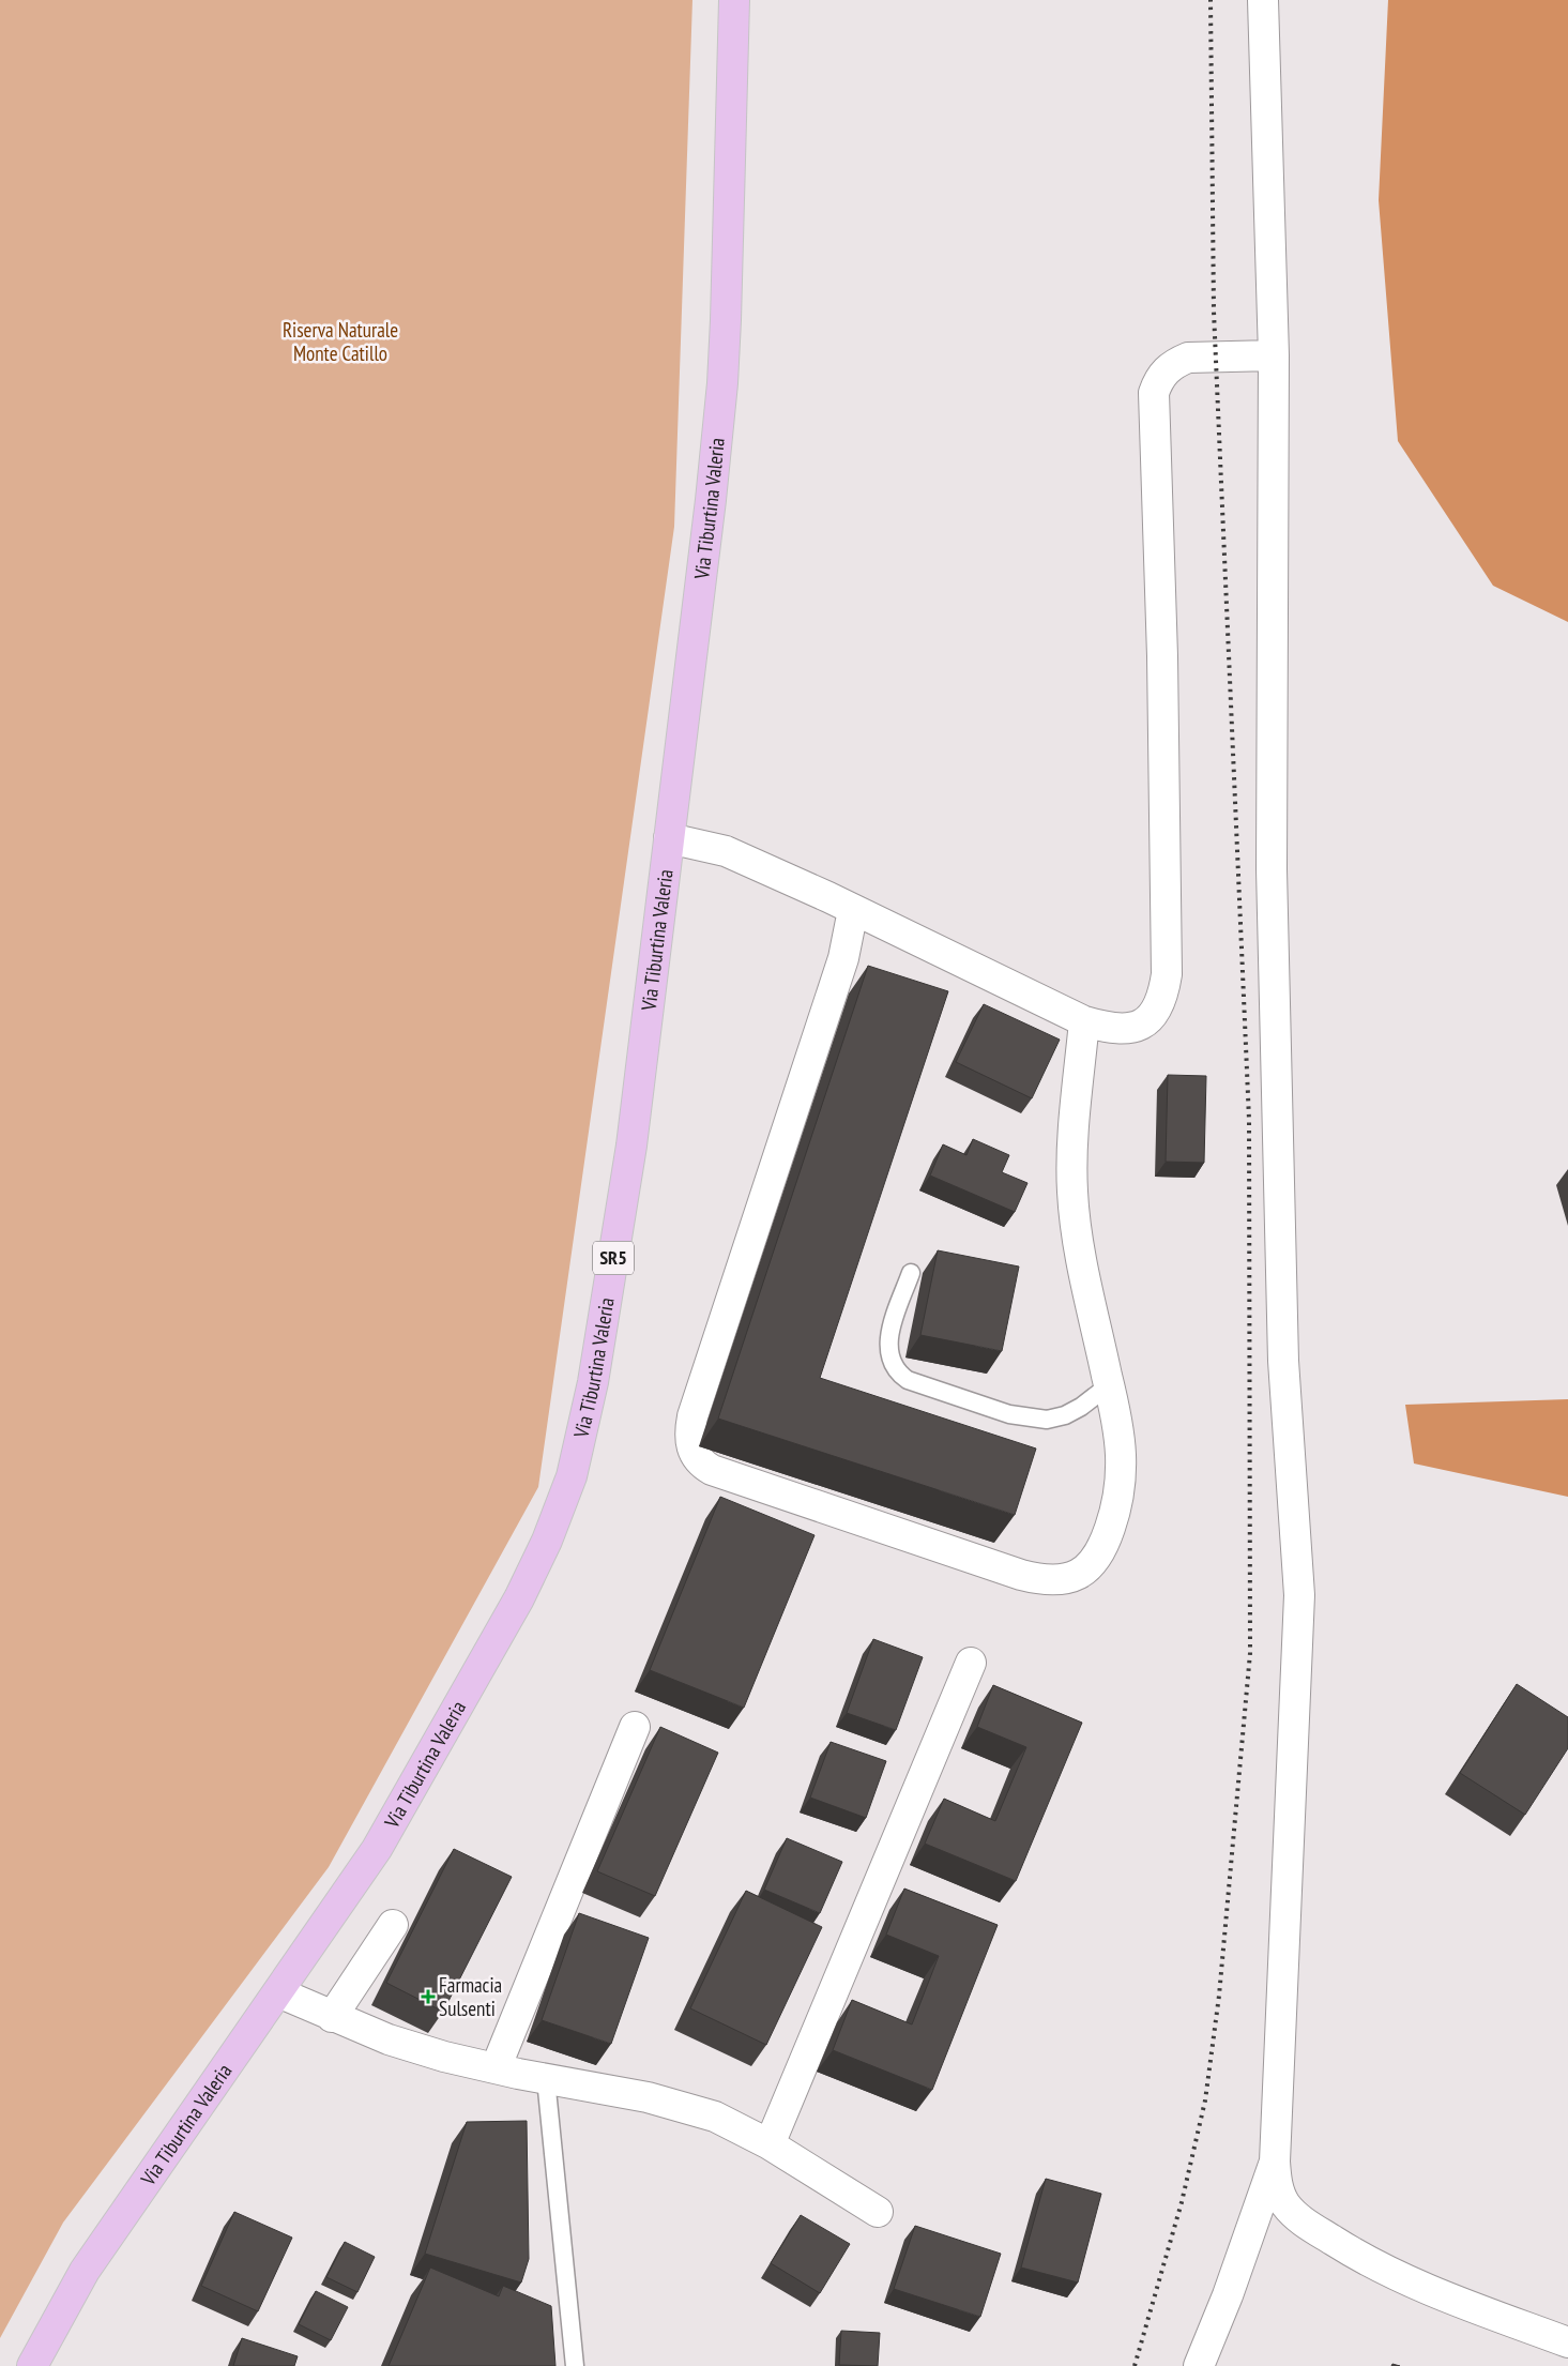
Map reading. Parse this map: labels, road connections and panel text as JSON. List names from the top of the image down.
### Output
{
  "streets": {
    "main road": ["Via Tiburtina Valeria", "SR5"]
  },
  "parks": ["Riserva Naturale Monte Catillo"],
  "places": {
    "health": ["Farmacia Sulsenti"]
  }
}
